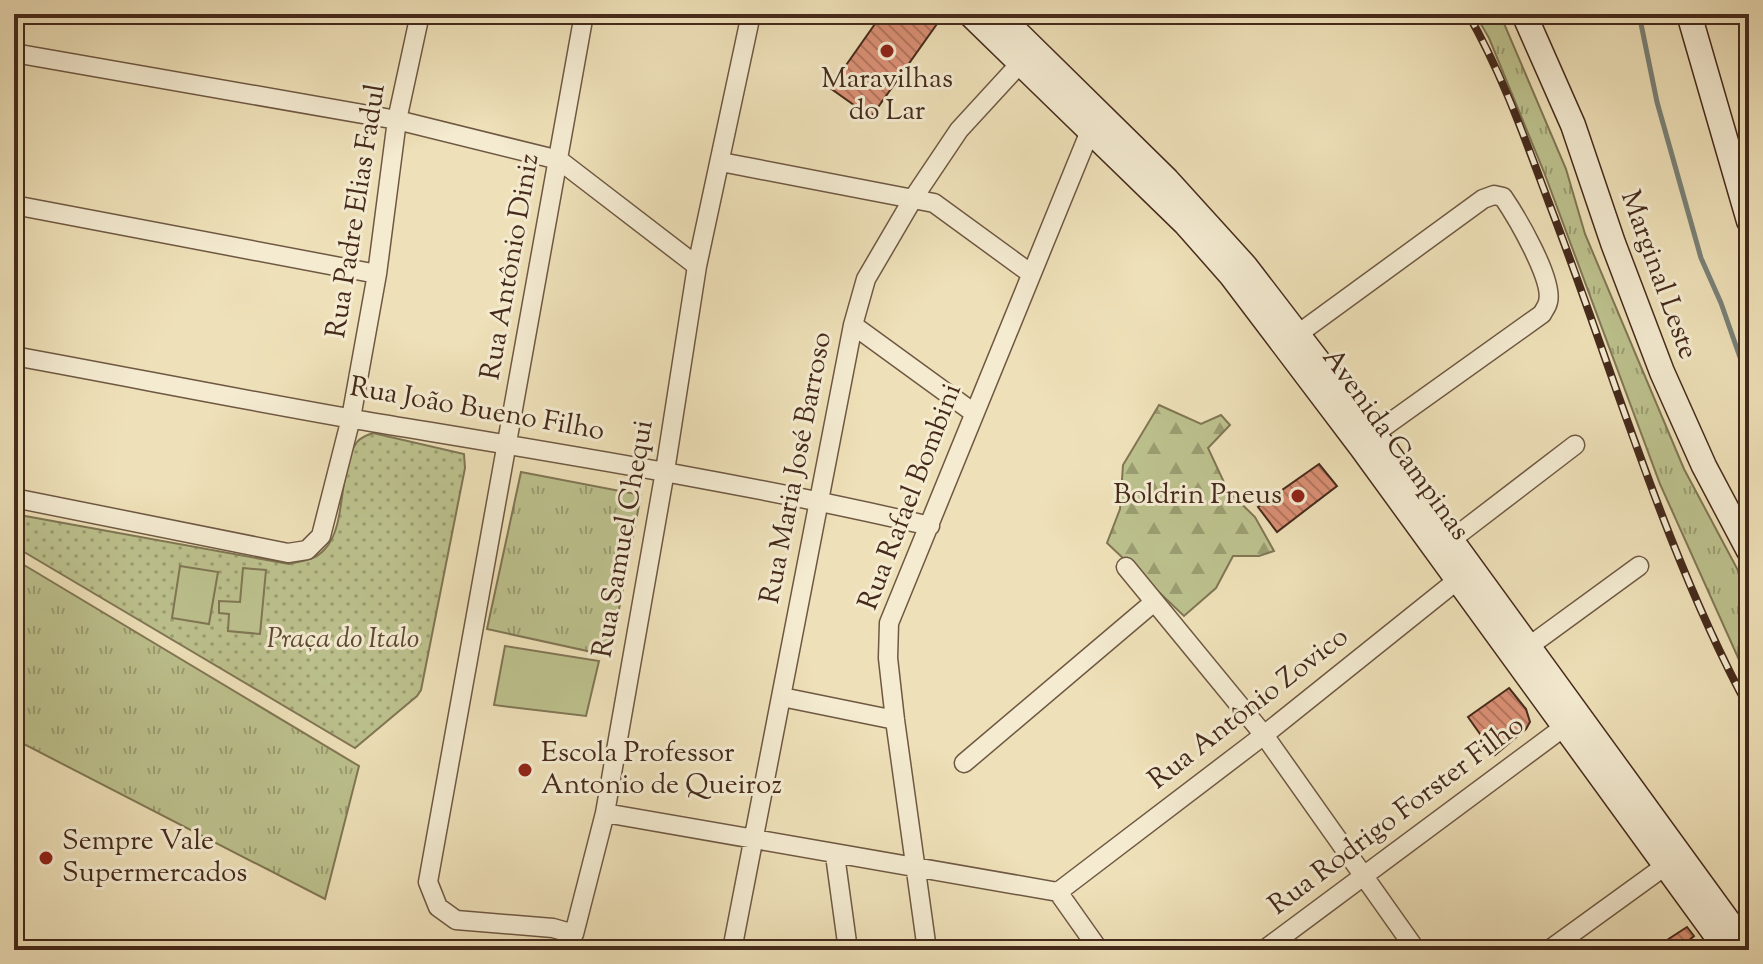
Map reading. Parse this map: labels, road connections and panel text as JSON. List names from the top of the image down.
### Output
{
  "streets": {
    "main road": ["Marginal Leste", "Avenida Campinas"],
    "street": [
      "Rua Padre Elias Fadul",
      "Rua Antônio Diniz",
      "Rua João Bueno Filho",
      "Rua Maria José Barroso",
      "Rua Rafael Bombini",
      "Rua Samuel Chequi",
      "Rua Antônio Zovico",
      "Rua Rodrigo Forster Filho"
    ]
  },
  "crossings": [
    ["Rua Padre Elias Fadul", "Rua João Bueno Filho"],
    ["Rua Antônio Diniz", "Rua João Bueno Filho"],
    ["Rua Antônio Diniz", "Rua Samuel Chequi"],
    ["Rua João Bueno Filho", "Rua Maria José Barroso"],
    ["Rua João Bueno Filho", "Rua Rafael Bombini"],
    ["Rua João Bueno Filho", "Rua Samuel Chequi"],
    ["Avenida Campinas", "Rua Maria José Barroso"],
    ["Avenida Campinas", "Rua Rafael Bombini"],
    ["Avenida Campinas", "Rua Antônio Zovico"],
    ["Avenida Campinas", "Rua Rodrigo Forster Filho"]
  ],
  "parks": ["Praça do Italo"],
  "places": [
    "Maravilhas do Lar",
    "Boldrin Pneus",
    "Escola Professor Antonio de Queiroz",
    "Sempre Vale Supermercados"
  ]
}
